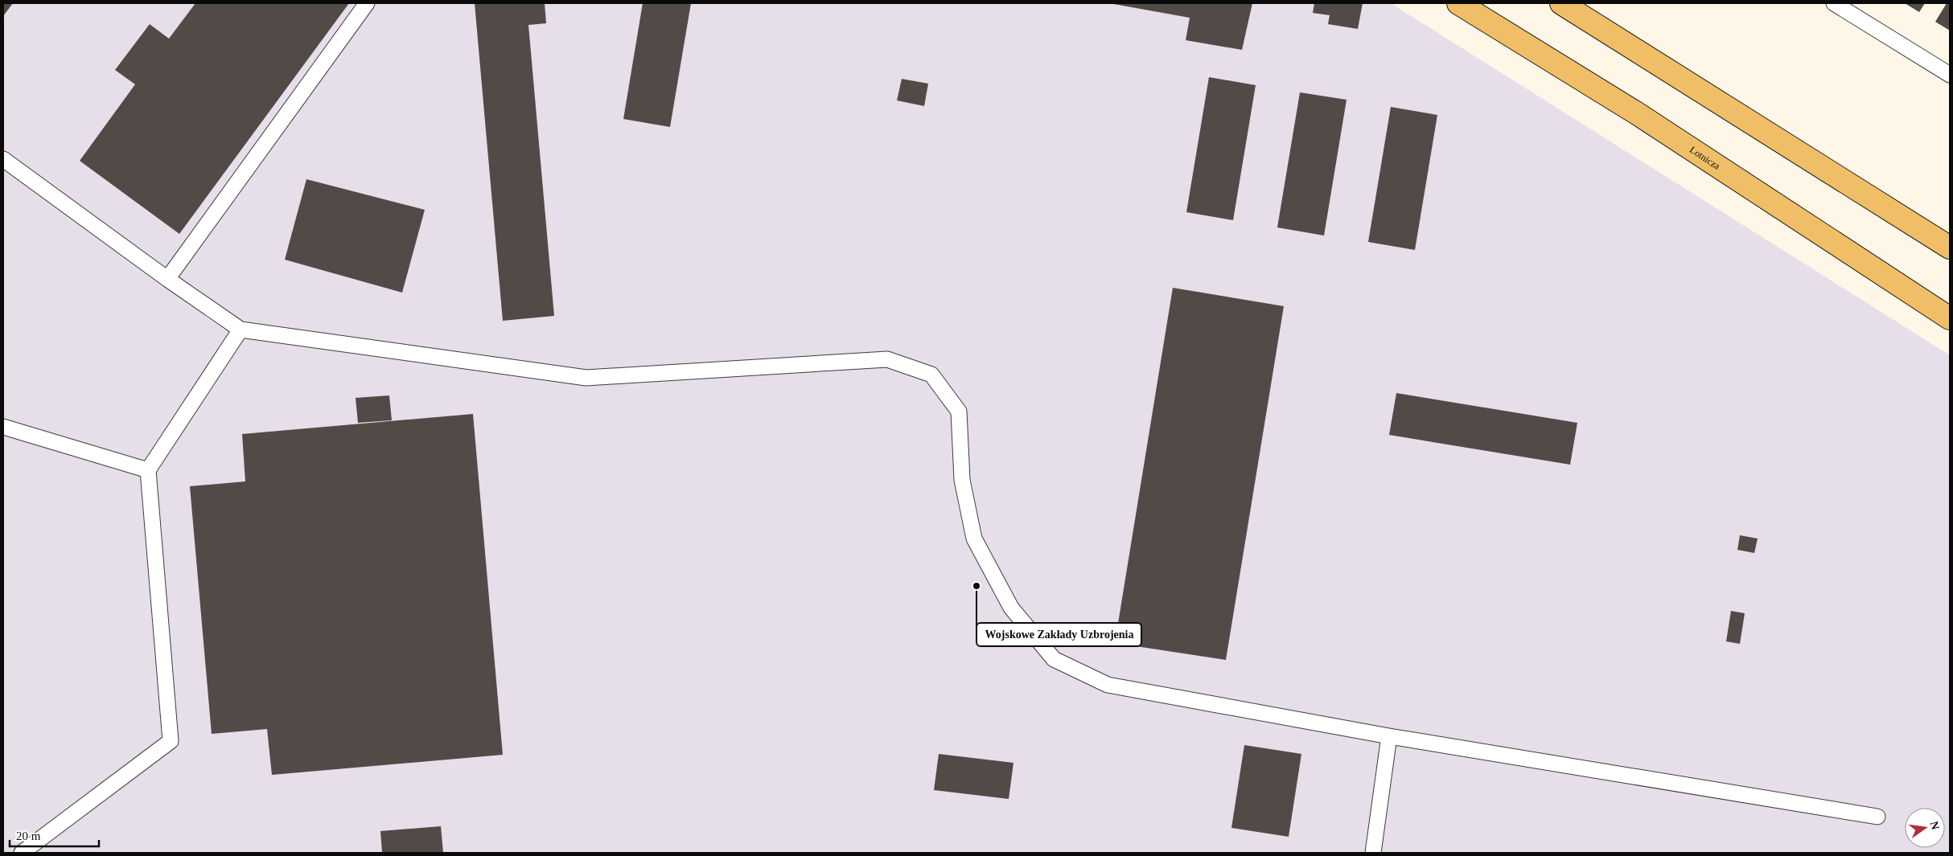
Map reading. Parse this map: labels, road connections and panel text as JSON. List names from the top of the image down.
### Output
{
  "streets": {
    "main road": ["Lotnicza"]
  },
  "places": ["Wojskowe Zakłady Uzbrojenia"],
  "scale_bar": "20 m",
  "north": "right"
}
